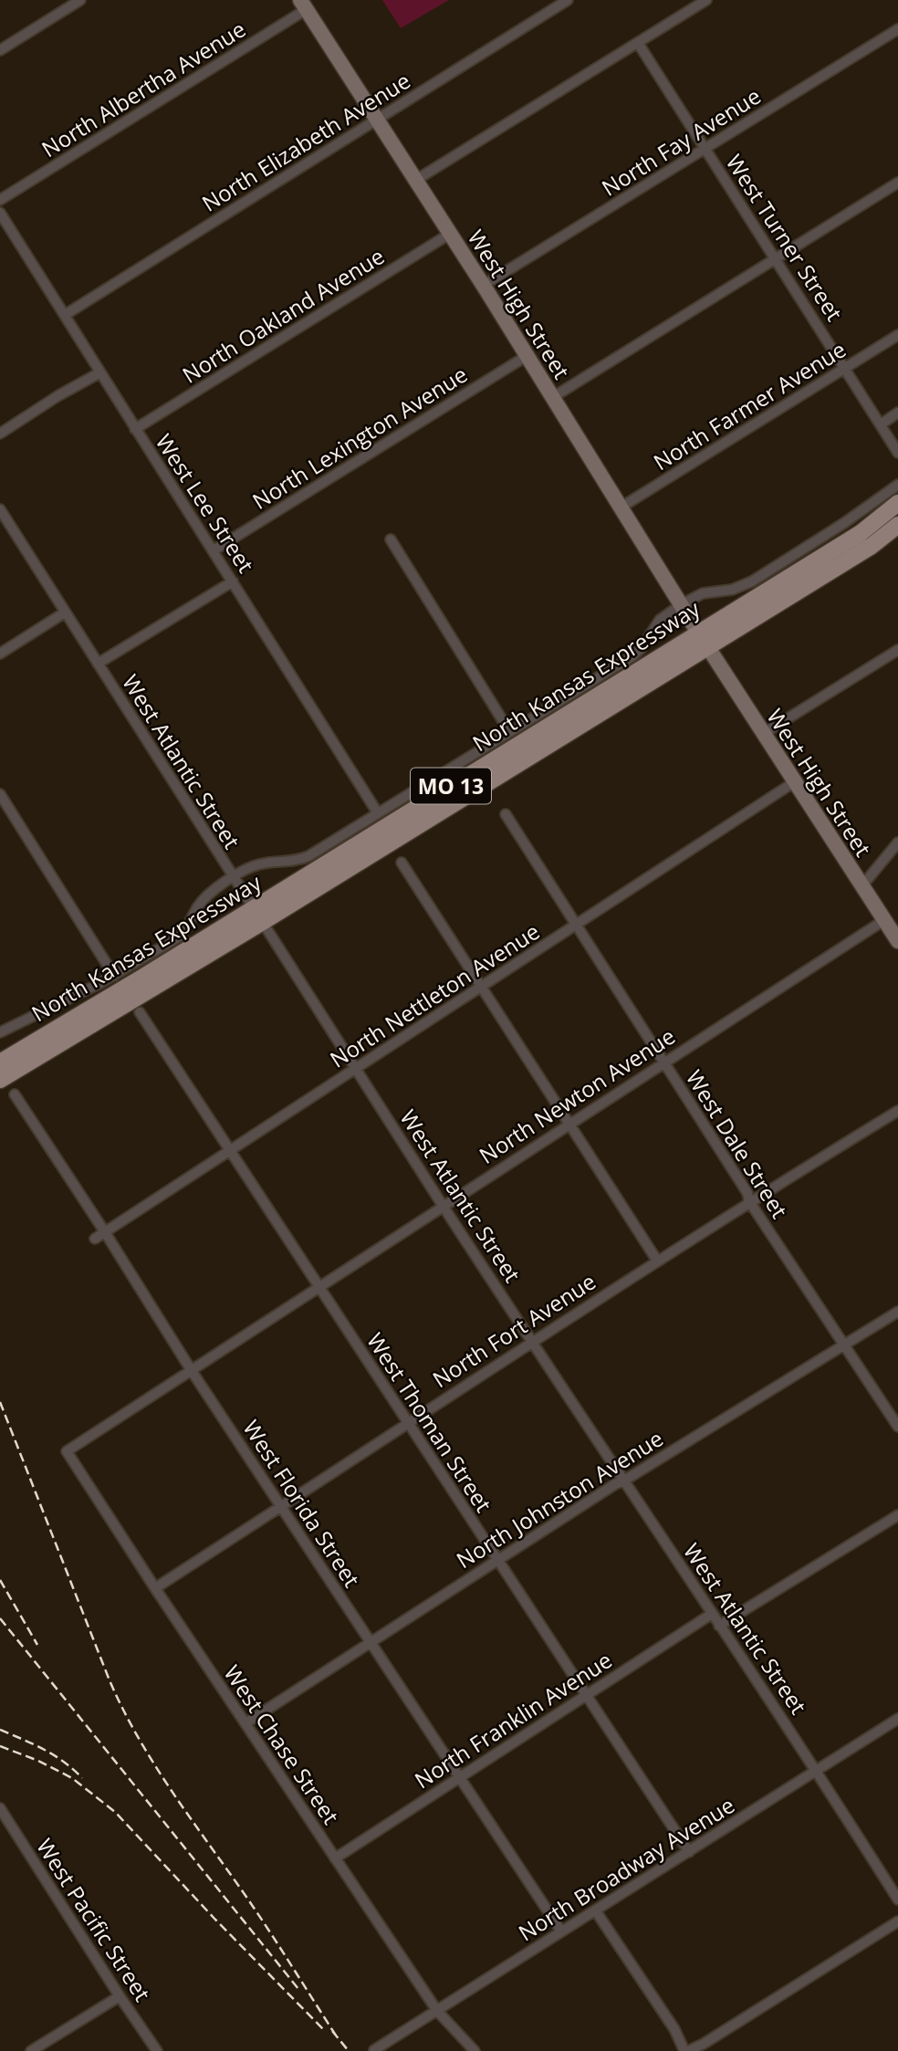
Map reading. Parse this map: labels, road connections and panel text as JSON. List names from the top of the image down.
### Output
{
  "streets": {
    "main road": ["North Kansas Expressway", "MO 13"],
    "street": [
      "North Albertha Avenue",
      "North Elizabeth Avenue",
      "North Fay Avenue",
      "West Turner Street",
      "West High Street",
      "North Oakland Avenue",
      "North Farmer Avenue",
      "North Lexington Avenue",
      "West Lee Street",
      "West Atlantic Street",
      "North Nettleton Avenue",
      "North Newton Avenue",
      "West Dale Street",
      "North Fort Avenue",
      "West Thoman Street",
      "North Johnston Avenue",
      "West Florida Street",
      "North Franklin Avenue",
      "West Chase Street",
      "North Broadway Avenue",
      "West Pacific Street"
    ]
  },
  "crossings": [
    ["North Albertha Avenue", "West High Street"],
    ["North Elizabeth Avenue", "West High Street"],
    ["North Elizabeth Avenue", "West Lee Street"],
    ["North Fay Avenue", "West Turner Street"],
    ["North Fay Avenue", "West High Street"],
    ["West Turner Street", "North Farmer Avenue"],
    ["West High Street", "North Oakland Avenue"],
    ["West High Street", "North Farmer Avenue"],
    ["West High Street", "North Lexington Avenue"],
    ["West High Street", "North Kansas Expressway"],
    ["West High Street", "North Nettleton Avenue"],
    ["West High Street", "North Newton Avenue"],
    ["North Oakland Avenue", "West Lee Street"],
    ["North Lexington Avenue", "West Lee Street"],
    ["North Kansas Expressway", "West Atlantic Street"],
    ["West Atlantic Street", "North Nettleton Avenue"],
    ["West Atlantic Street", "North Newton Avenue"],
    ["West Atlantic Street", "North Fort Avenue"],
    ["West Atlantic Street", "North Johnston Avenue"],
    ["West Atlantic Street", "North Franklin Avenue"],
    ["West Atlantic Street", "North Broadway Avenue"],
    ["North Nettleton Avenue", "West Dale Street"],
    ["North Nettleton Avenue", "West Thoman Street"],
    ["North Nettleton Avenue", "West Florida Street"],
    ["North Newton Avenue", "West Dale Street"],
    ["North Newton Avenue", "West Thoman Street"],
    ["North Newton Avenue", "West Florida Street"],
    ["North Newton Avenue", "West Chase Street"],
    ["West Dale Street", "North Fort Avenue"],
    ["West Dale Street", "North Johnston Avenue"],
    ["North Fort Avenue", "West Thoman Street"],
    ["North Fort Avenue", "West Florida Street"],
    ["North Fort Avenue", "West Chase Street"],
    ["West Thoman Street", "North Johnston Avenue"],
    ["West Thoman Street", "North Franklin Avenue"],
    ["West Thoman Street", "North Broadway Avenue"],
    ["North Johnston Avenue", "West Florida Street"],
    ["North Johnston Avenue", "West Chase Street"],
    ["West Florida Street", "North Franklin Avenue"],
    ["West Florida Street", "North Broadway Avenue"],
    ["North Franklin Avenue", "West Chase Street"],
    ["West Chase Street", "North Broadway Avenue"]
  ]
}
